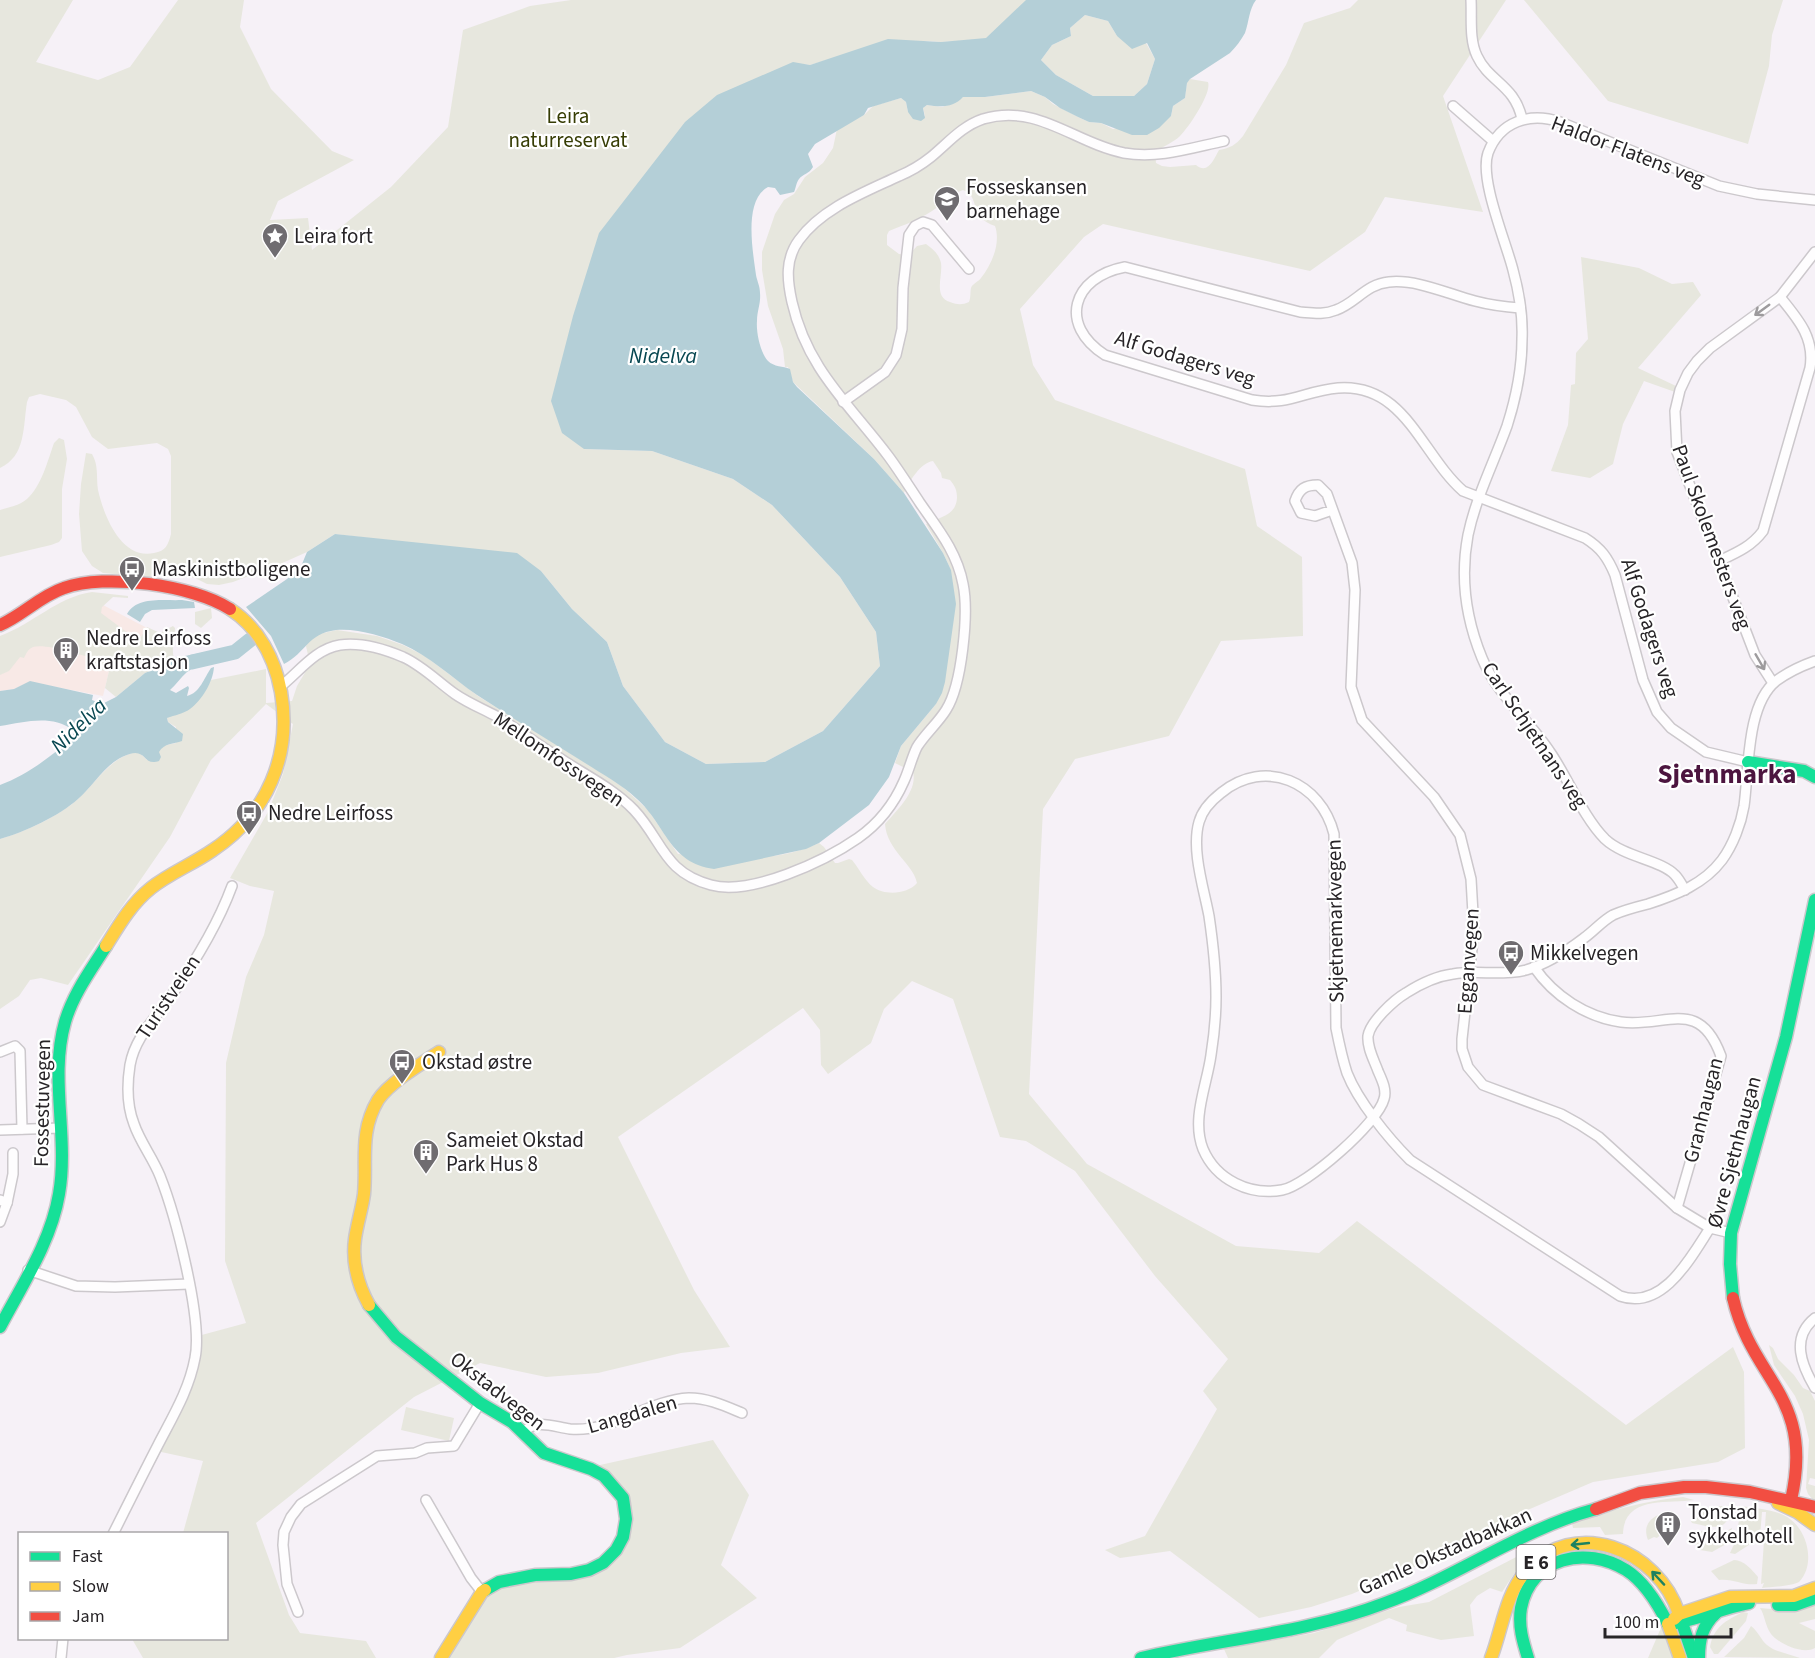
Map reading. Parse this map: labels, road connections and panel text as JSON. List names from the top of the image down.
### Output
{
  "streets": {
    "main road": [
      "Alf Godagers veg",
      "Fossestuvegen",
      "Øvre Sjetnhaugan",
      "Okstadvegen",
      "Gamle Okstadbakkan",
      "E 6"
    ],
    "street": [
      "Haldor Flatens veg",
      "Paul Skolemesters veg",
      "Carl Schjetnans veg",
      "Mellomfossvegen",
      "Skjetnemarkvegen",
      "Egganvegen",
      "Turistveien",
      "Granhaugan",
      "Langdalen"
    ]
  },
  "crossings": [
    ["Alf Godagers veg", "Carl Schjetnans veg"],
    ["Mellomfossvegen", "Fossestuvegen"],
    ["Skjetnemarkvegen", "Egganvegen"],
    ["Egganvegen", "Granhaugan"],
    ["Egganvegen", "Øvre Sjetnhaugan"],
    ["Øvre Sjetnhaugan", "Gamle Okstadbakkan"],
    ["Okstadvegen", "Langdalen"]
  ],
  "one_way": ["Paul Skolemesters veg"],
  "districts": ["Sjetnmarka"],
  "water": ["Nidelva"],
  "parks": ["Leira naturreservat"],
  "places": {
    "school or university": ["Fosseskansen barnehage"],
    "place": ["Leira fort"],
    "bus stop": [
      "Maskinistboligene",
      "Nedre Leirfoss",
      "Mikkelvegen",
      "Okstad østre"
    ],
    "building": ["Nedre Leirfoss kraftstasjon", "Sameiet Okstad Park Hus 8", "Tonstad sykkelhotell"]
  },
  "legend": ["Fast", "Slow", "Jam"],
  "scale_bar": "100 m"
}
